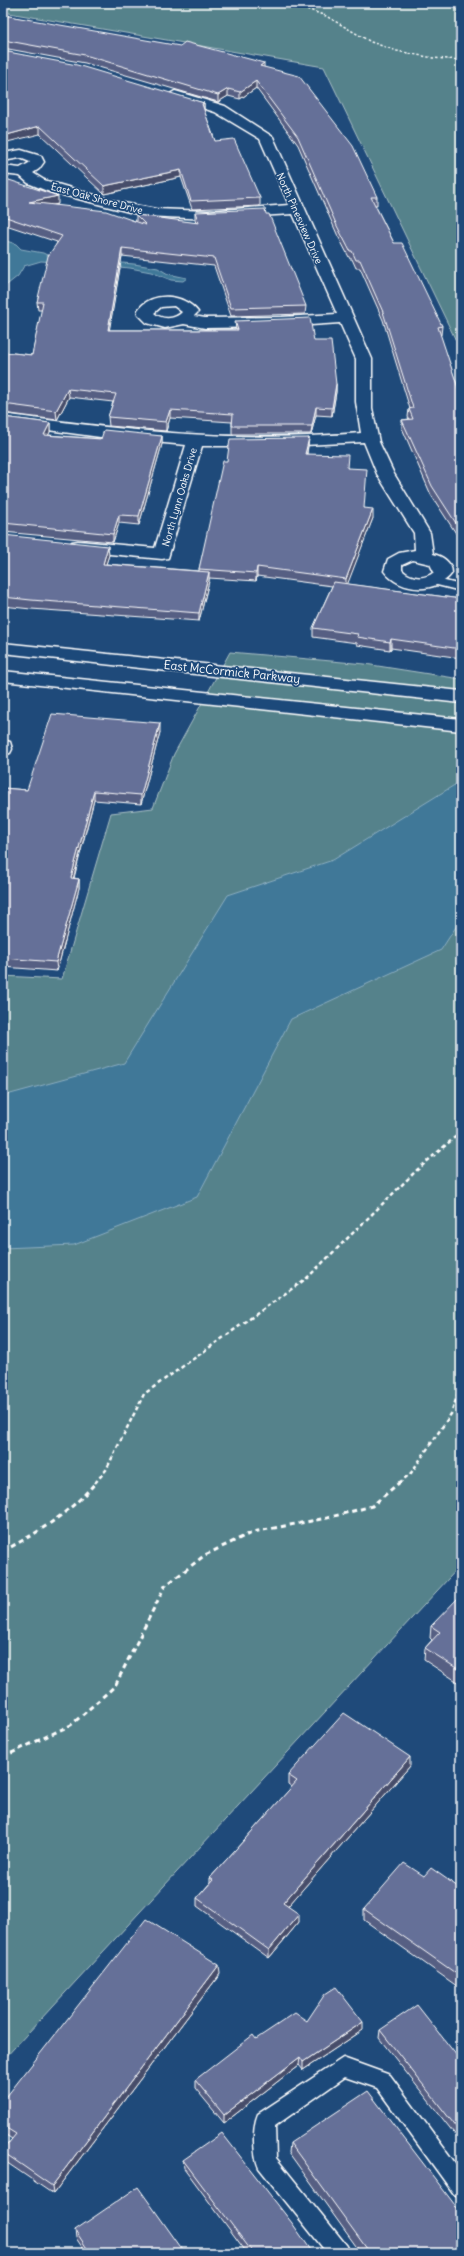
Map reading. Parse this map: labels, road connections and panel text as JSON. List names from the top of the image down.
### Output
{
  "streets": {
    "street": [
      "East Oak Shore Drive",
      "North Pinesview Drive",
      "North Lynn Oaks Drive",
      "East McCormick Parkway"
    ]
  },
  "crossings": [
    ["East Oak Shore Drive", "North Pinesview Drive"]
  ]
}
